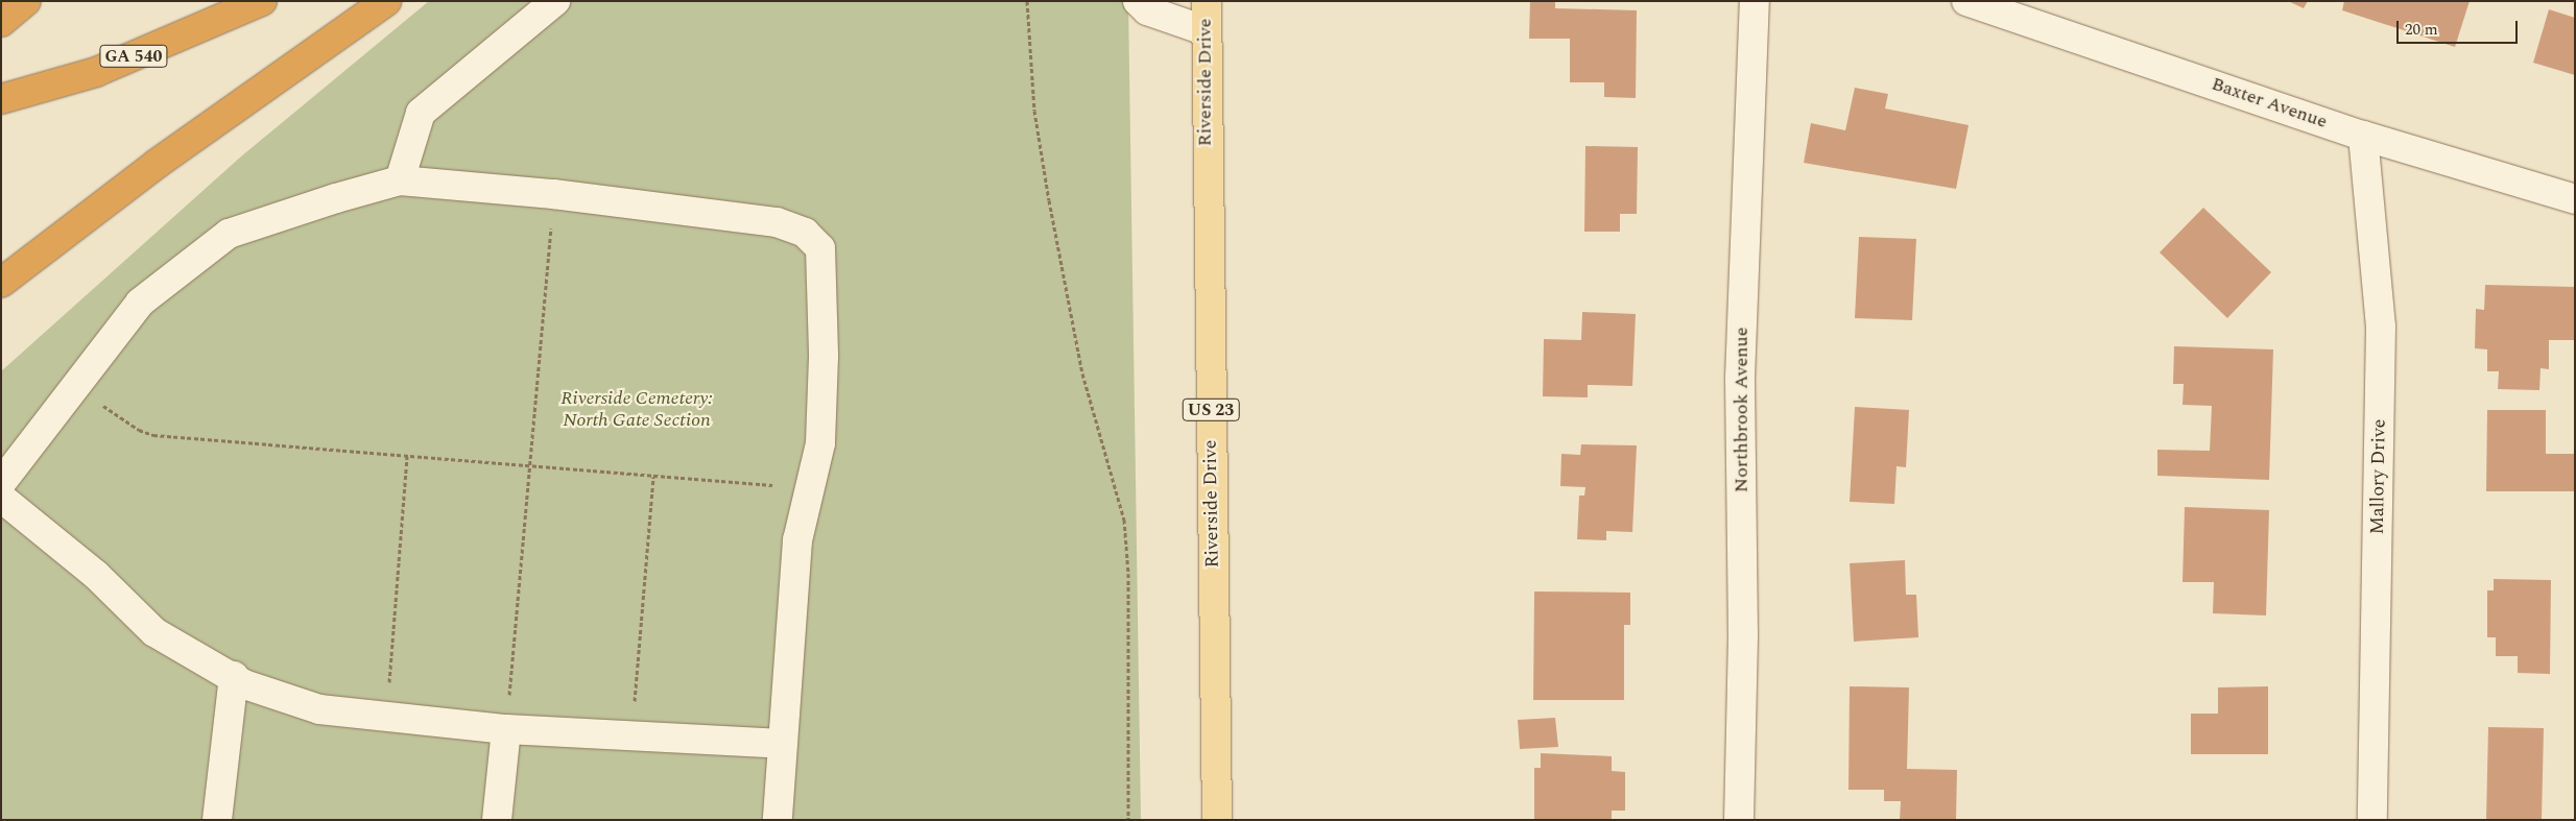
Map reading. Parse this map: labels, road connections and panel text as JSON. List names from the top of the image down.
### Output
{
  "streets": {
    "highway": ["GA 540"],
    "main road": ["Riverside Drive", "US 23"],
    "street": ["Baxter Avenue", "Northbrook Avenue", "Mallory Drive"]
  },
  "crossings": [
    ["Baxter Avenue", "Mallory Drive"]
  ],
  "parks": ["Riverside Cemetery: North Gate Section"],
  "scale_bar": "20 m"
}
